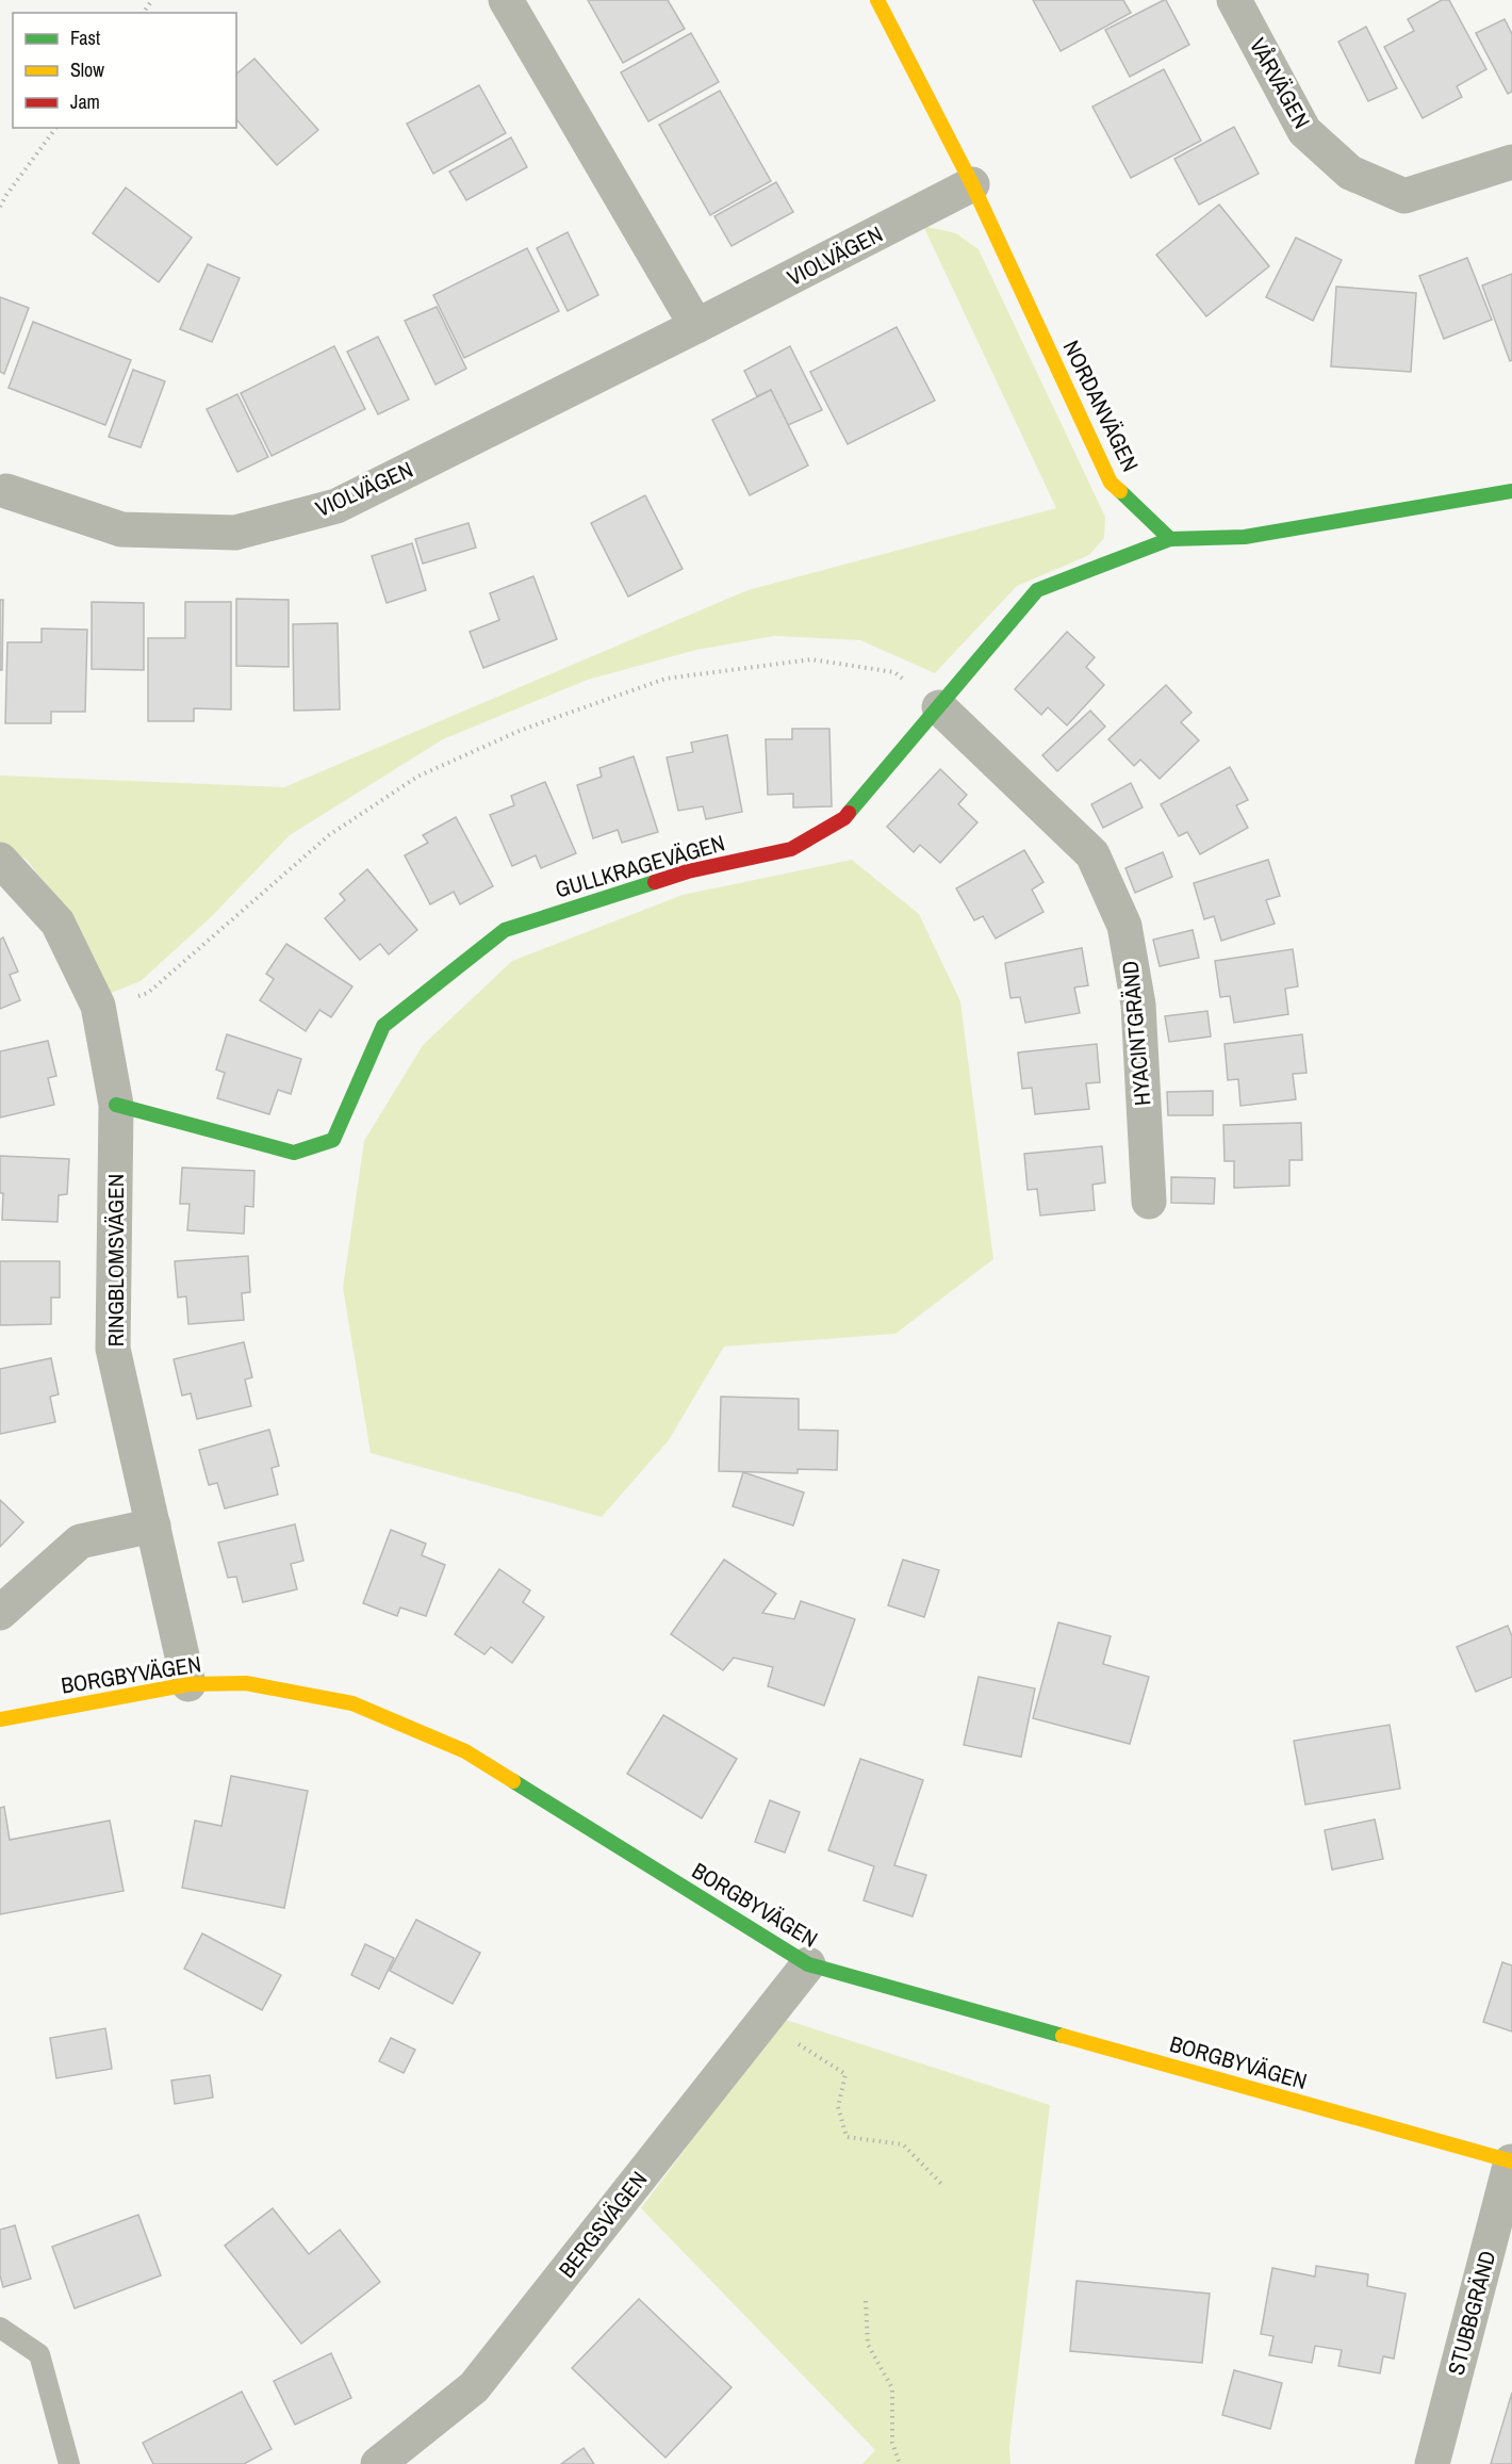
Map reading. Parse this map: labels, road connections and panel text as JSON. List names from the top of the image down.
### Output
{
  "streets": {
    "street": [
      "VÅRVÄGEN",
      "VIOLVÄGEN",
      "NORDANVÄGEN",
      "GULLKRAGEVÄGEN",
      "HYACINTGRÄND",
      "RINGBLOMSVÄGEN",
      "BORGBYVÄGEN",
      "BERGSVÄGEN",
      "STUBBGRÄND"
    ]
  },
  "crossings": [
    ["VIOLVÄGEN", "NORDANVÄGEN"],
    ["NORDANVÄGEN", "GULLKRAGEVÄGEN"],
    ["GULLKRAGEVÄGEN", "HYACINTGRÄND"],
    ["GULLKRAGEVÄGEN", "RINGBLOMSVÄGEN"],
    ["RINGBLOMSVÄGEN", "BORGBYVÄGEN"],
    ["BORGBYVÄGEN", "BERGSVÄGEN"],
    ["BORGBYVÄGEN", "STUBBGRÄND"]
  ],
  "legend": ["Fast", "Slow", "Jam"]
}
